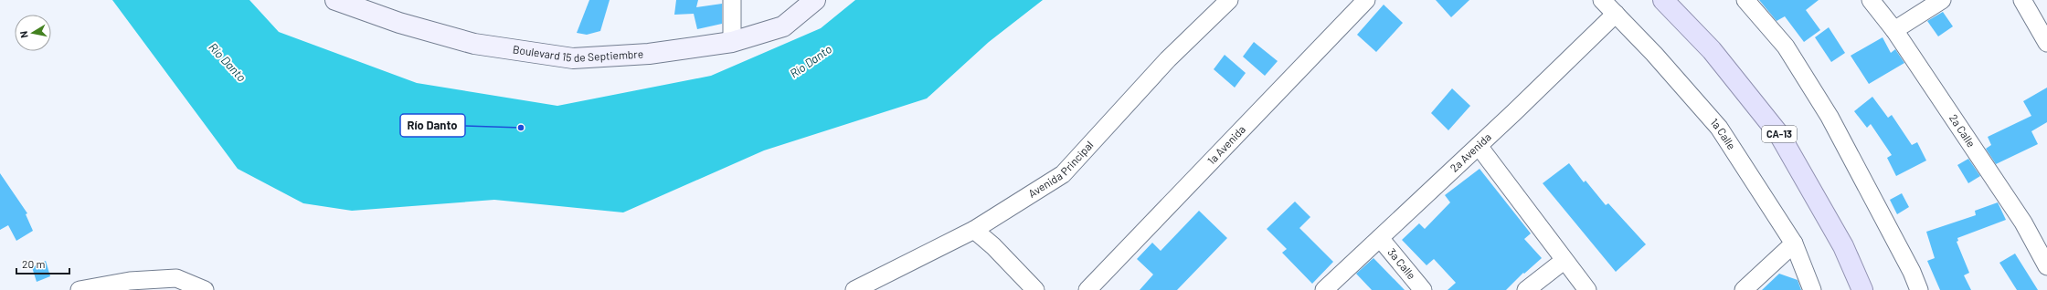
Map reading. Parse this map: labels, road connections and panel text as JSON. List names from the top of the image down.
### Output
{
  "streets": {
    "main road": ["CA-13"],
    "street": [
      "Boulevard 15 de Septiembre",
      "2a Calle",
      "1a Calle",
      "1a Avenida",
      "2a Avenida",
      "Avenida Principal",
      "3a Calle"
    ]
  },
  "crossings": [
    ["1a Calle", "2a Avenida"],
    ["2a Avenida", "3a Calle"]
  ],
  "water": ["Río Danto"],
  "places": ["Río Danto"],
  "scale_bar": "20 m",
  "north": "left"
}
